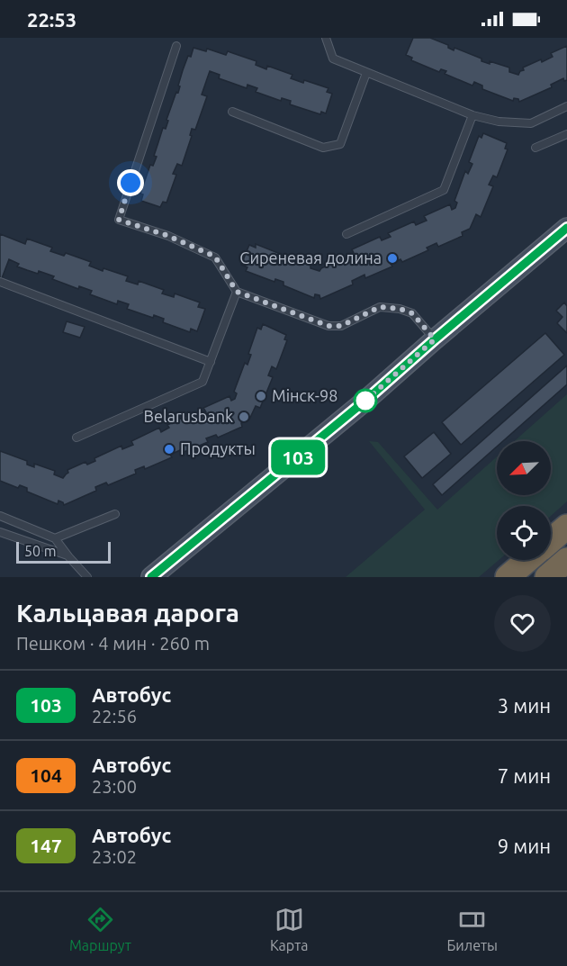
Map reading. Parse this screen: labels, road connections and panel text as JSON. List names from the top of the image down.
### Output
{
  "places": [
    "Сиреневая долина",
    "Мінск-98",
    "Belarusbank",
    "Продукты"
  ],
  "lines": ["bus line 103"],
  "scale_bar": "50 m",
  "north": "bottom left",
  "page": {
    "status": "22:53",
    "on_map": "103",
    "scale": "50 m",
    "heading": ["Кальцавая дарога", "Пешком · 4 мин · 260 m"],
    "list": [
      {
        "mark": "103",
        "name": "Автобус",
        "note": "22:56",
        "value": "3 мин"
      },
      {
        "mark": "104",
        "name": "Автобус",
        "note": "23:00",
        "value": "7 мин"
      },
      {
        "mark": "147",
        "name": "Автобус",
        "note": "23:02",
        "value": "9 мин"
      }
    ],
    "tabs": ["Маршрут", "Карта", "Билеты"]
  }
}
